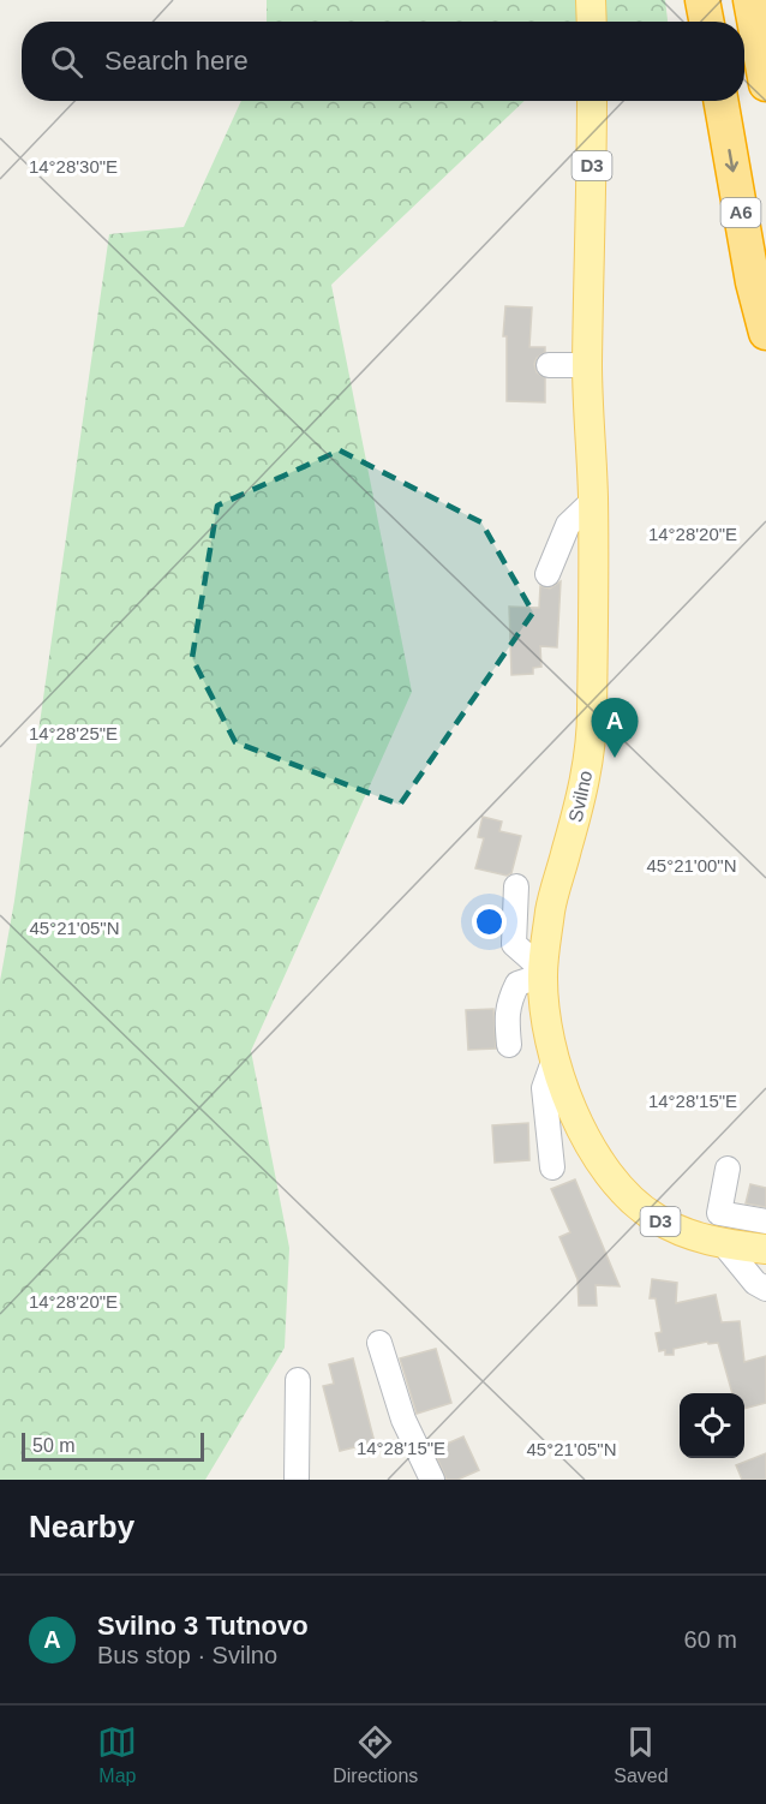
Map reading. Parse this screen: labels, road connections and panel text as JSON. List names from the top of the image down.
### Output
{
  "streets": {
    "highway": ["A6"],
    "main road": ["D3", "Svilno"]
  },
  "scale_bar": "50 m",
  "page": {
    "search": "Search here",
    "pins": "A",
    "scale": "50 m",
    "heading": "Nearby",
    "list": [
      {
        "mark": "A",
        "name": "Svilno 3 Tutnovo",
        "note": "Bus stop · Svilno",
        "value": "60 m"
      }
    ],
    "nav": ["Map", "Directions", "Saved"]
  },
  "coordinates": [
    "14°28'30\"E",
    "14°28'20\"E",
    "14°28'25\"E",
    "45°21'00\"N",
    "45°21'05\"N",
    "14°28'15\"E"
  ]
}
